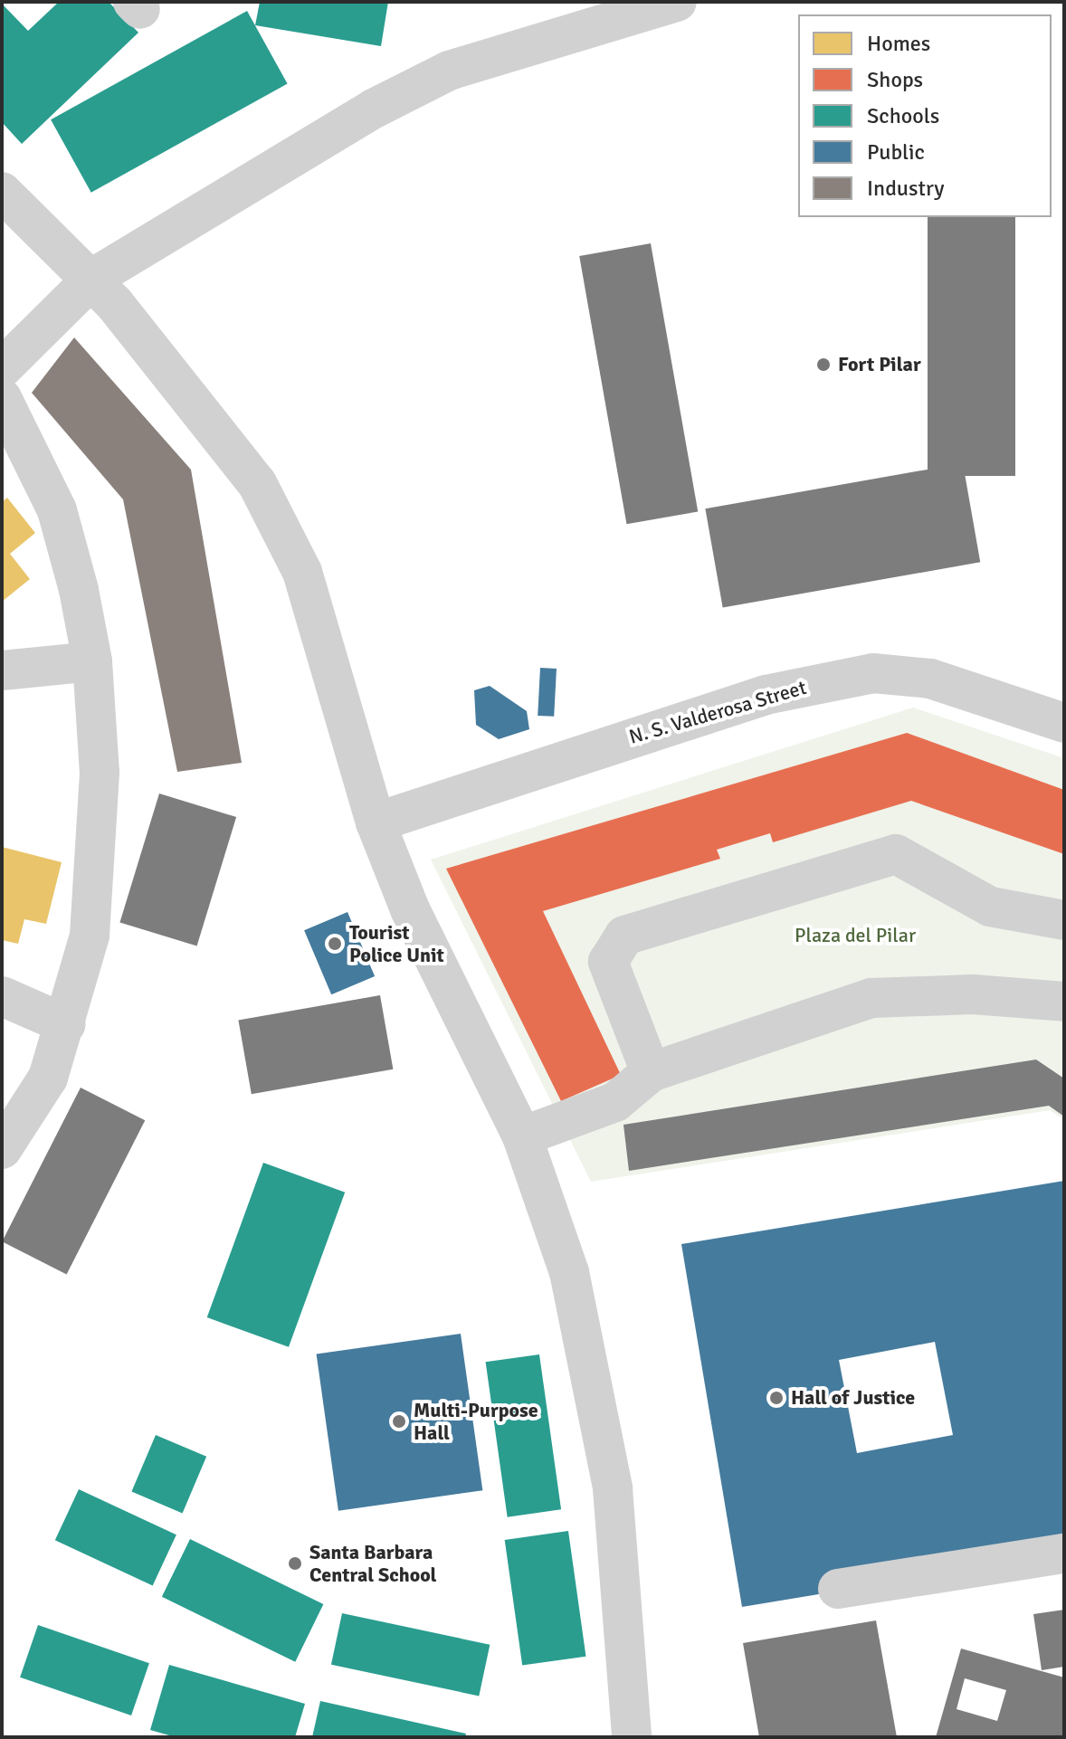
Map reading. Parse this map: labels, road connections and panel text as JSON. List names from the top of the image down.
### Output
{
  "streets": {
    "street": ["N. S. Valderosa Street"]
  },
  "parks": ["Plaza del Pilar"],
  "places": [
    "Fort Pilar",
    "Tourist Police Unit",
    "Hall of Justice",
    "Multi-Purpose Hall",
    "Santa Barbara Central School"
  ],
  "legend": [
    "Homes",
    "Shops",
    "Schools",
    "Public",
    "Industry"
  ]
}
